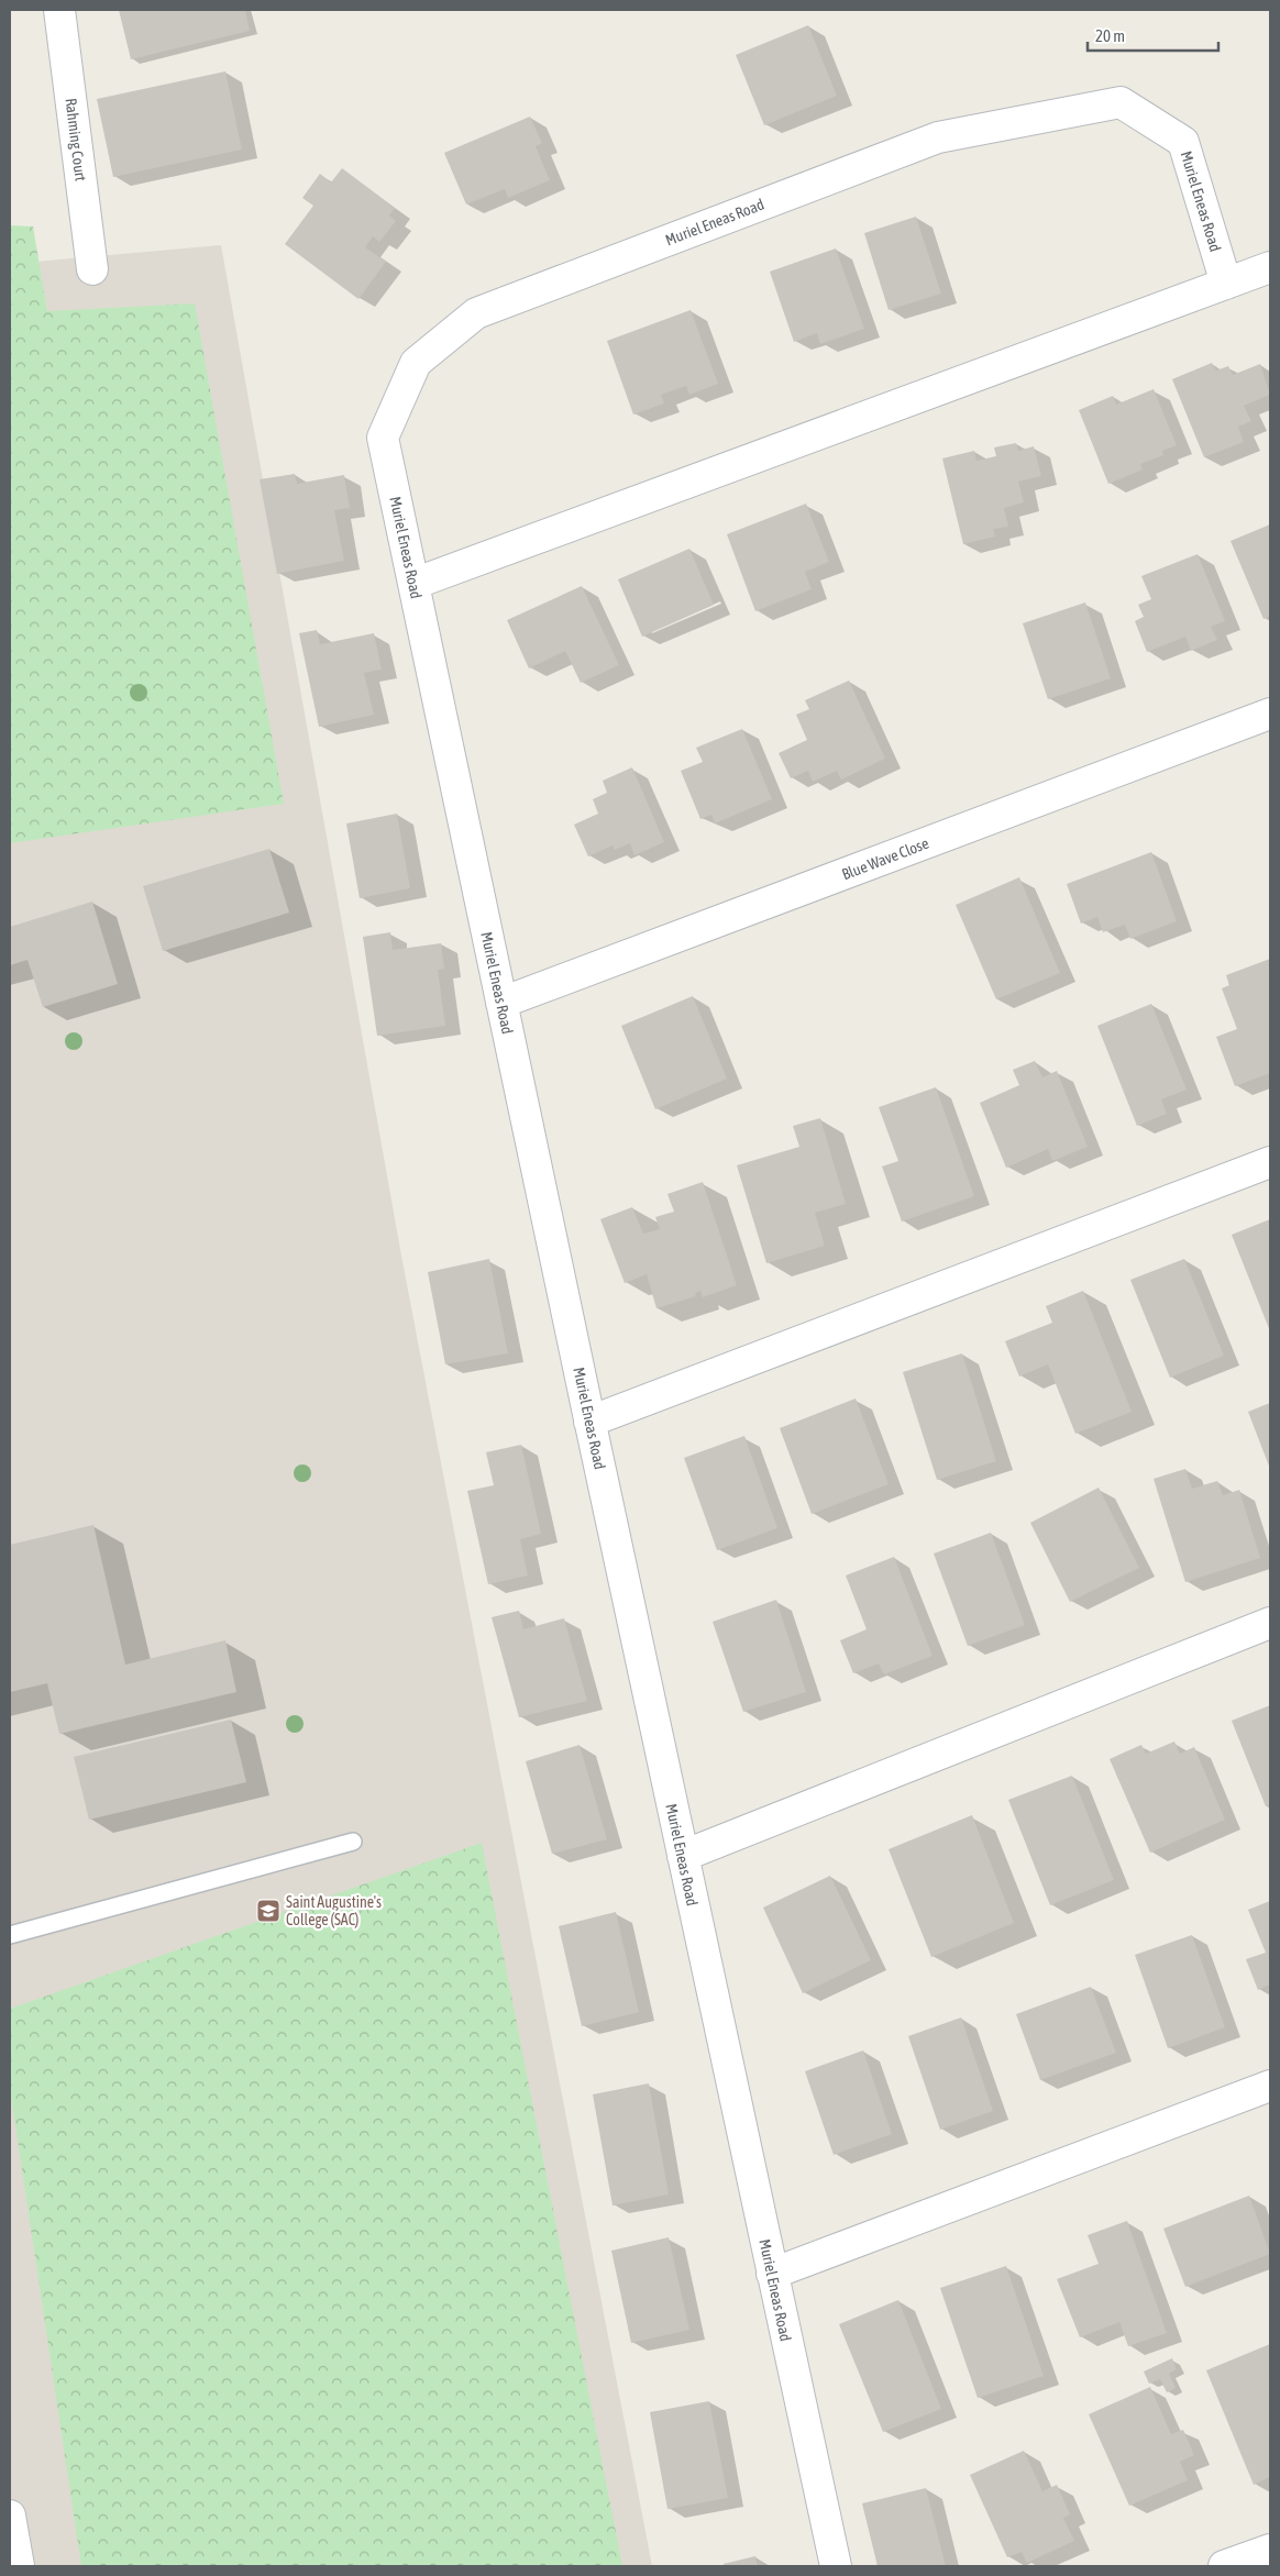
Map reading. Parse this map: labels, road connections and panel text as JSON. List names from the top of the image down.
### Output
{
  "streets": {
    "street": ["Rahming Court", "Muriel Eneas Road", "Blue Wave Close"]
  },
  "crossings": [
    ["Muriel Eneas Road", "Blue Wave Close"]
  ],
  "places": {
    "school or university": ["Saint Augustine's College (SAC)"]
  },
  "scale_bar": "20 m"
}
